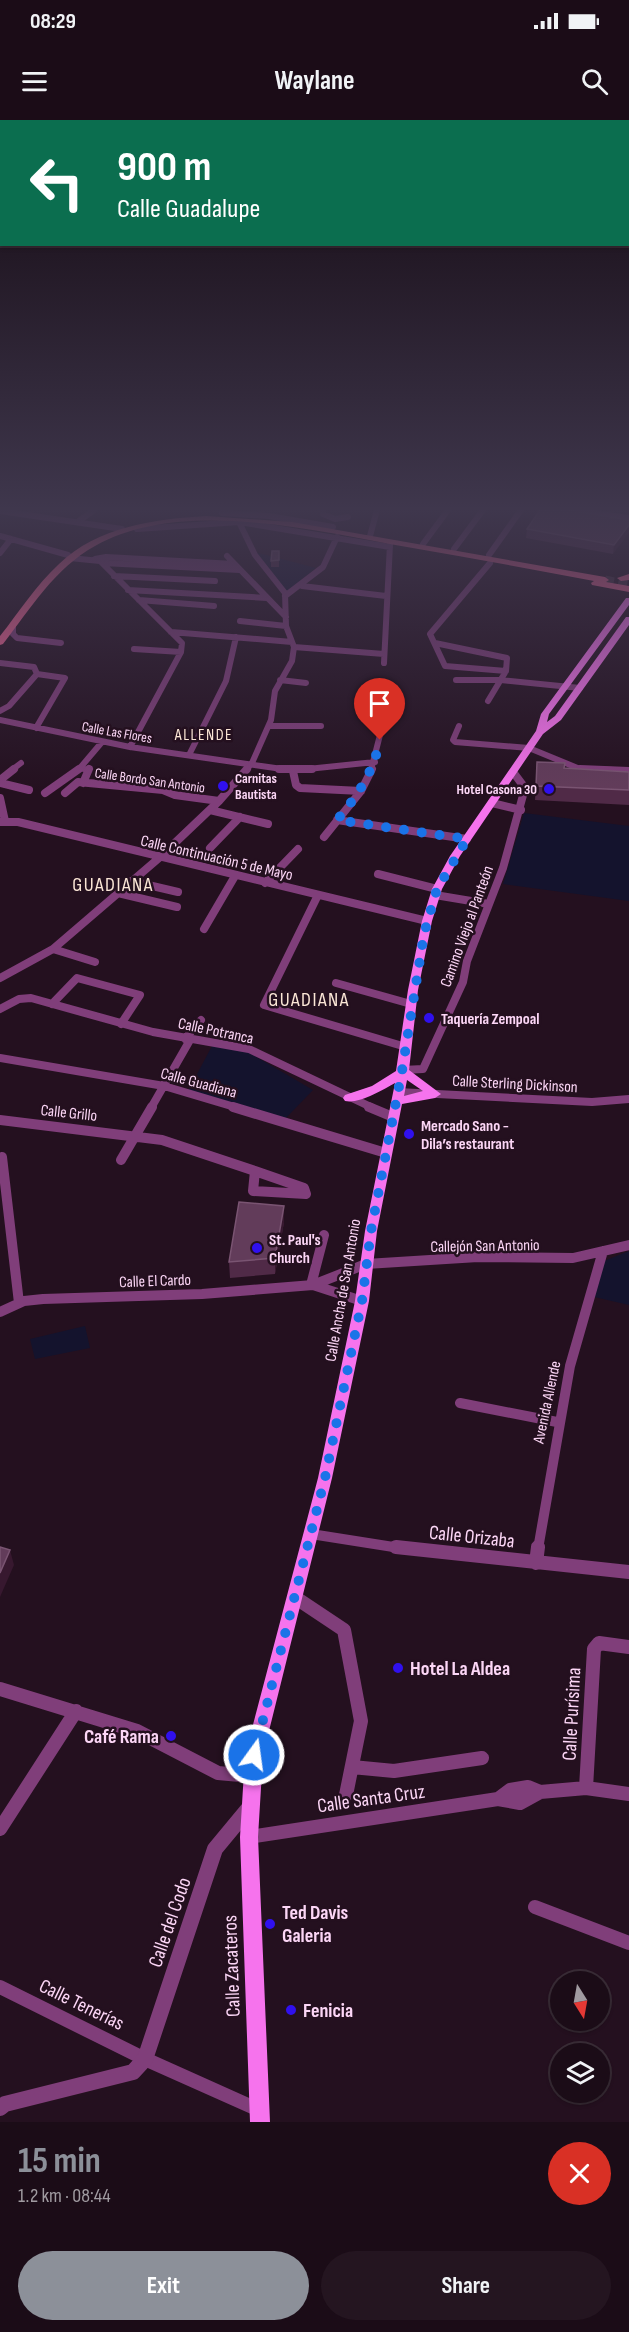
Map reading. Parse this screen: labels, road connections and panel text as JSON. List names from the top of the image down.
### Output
{
  "streets": {
    "main road": ["Calle Ancha de San Antonio", "Calle Zacateros"],
    "street": [
      "Calle Las Flores",
      "Calle Bordo San Antonio",
      "Calle Continuación 5 de Mayo",
      "Camino Viejo al Panteón",
      "Calle Potranca",
      "Calle Guadiana",
      "Calle Sterling Dickinson",
      "Calle Grillo",
      "Callejón San Antonio",
      "Calle El Cardo",
      "Avenida Allende",
      "Calle Orizaba",
      "Calle Purísima",
      "Calle Santa Cruz",
      "Calle del Codo",
      "Calle Tenerías"
    ]
  },
  "crossings": [
    ["Calle Continuación 5 de Mayo", "Calle Ancha de San Antonio"],
    ["Camino Viejo al Panteón", "Calle Ancha de San Antonio"],
    ["Calle Potranca", "Calle Ancha de San Antonio"],
    ["Calle Guadiana", "Calle Ancha de San Antonio"],
    ["Callejón San Antonio", "Calle El Cardo"],
    ["Callejón San Antonio", "Calle Ancha de San Antonio"],
    ["Callejón San Antonio", "Avenida Allende"],
    ["Calle El Cardo", "Calle Ancha de San Antonio"],
    ["Calle Ancha de San Antonio", "Calle Orizaba"],
    ["Calle Ancha de San Antonio", "Calle del Codo"],
    ["Calle Ancha de San Antonio", "Calle Zacateros"],
    ["Avenida Allende", "Calle Orizaba"],
    ["Calle Purísima", "Calle Santa Cruz"],
    ["Calle Santa Cruz", "Calle Zacateros"],
    ["Calle del Codo", "Calle Zacateros"],
    ["Calle del Codo", "Calle Tenerías"],
    ["Calle Zacateros", "Calle Tenerías"]
  ],
  "districts": ["ALLENDE", "GUADIANA", "GUADIANA"],
  "places": [
    "Carnitas Bautista",
    "Hotel Casona 30",
    "Taquería Zempoal",
    "Mercado Sano - Dila’s restaurant",
    "St. Paul's Church",
    "Hotel La Aldea",
    "Café Rama",
    "Ted Davis Galeria",
    "Fenicia"
  ],
  "north": "bottom",
  "page": {
    "status": "08:29",
    "header": "Waylane",
    "turn": ["900 m", "Calle Guadalupe"],
    "heading": ["15 min", "1.2 km · 08:44"],
    "buttons": ["Exit", "Share"]
  }
}
